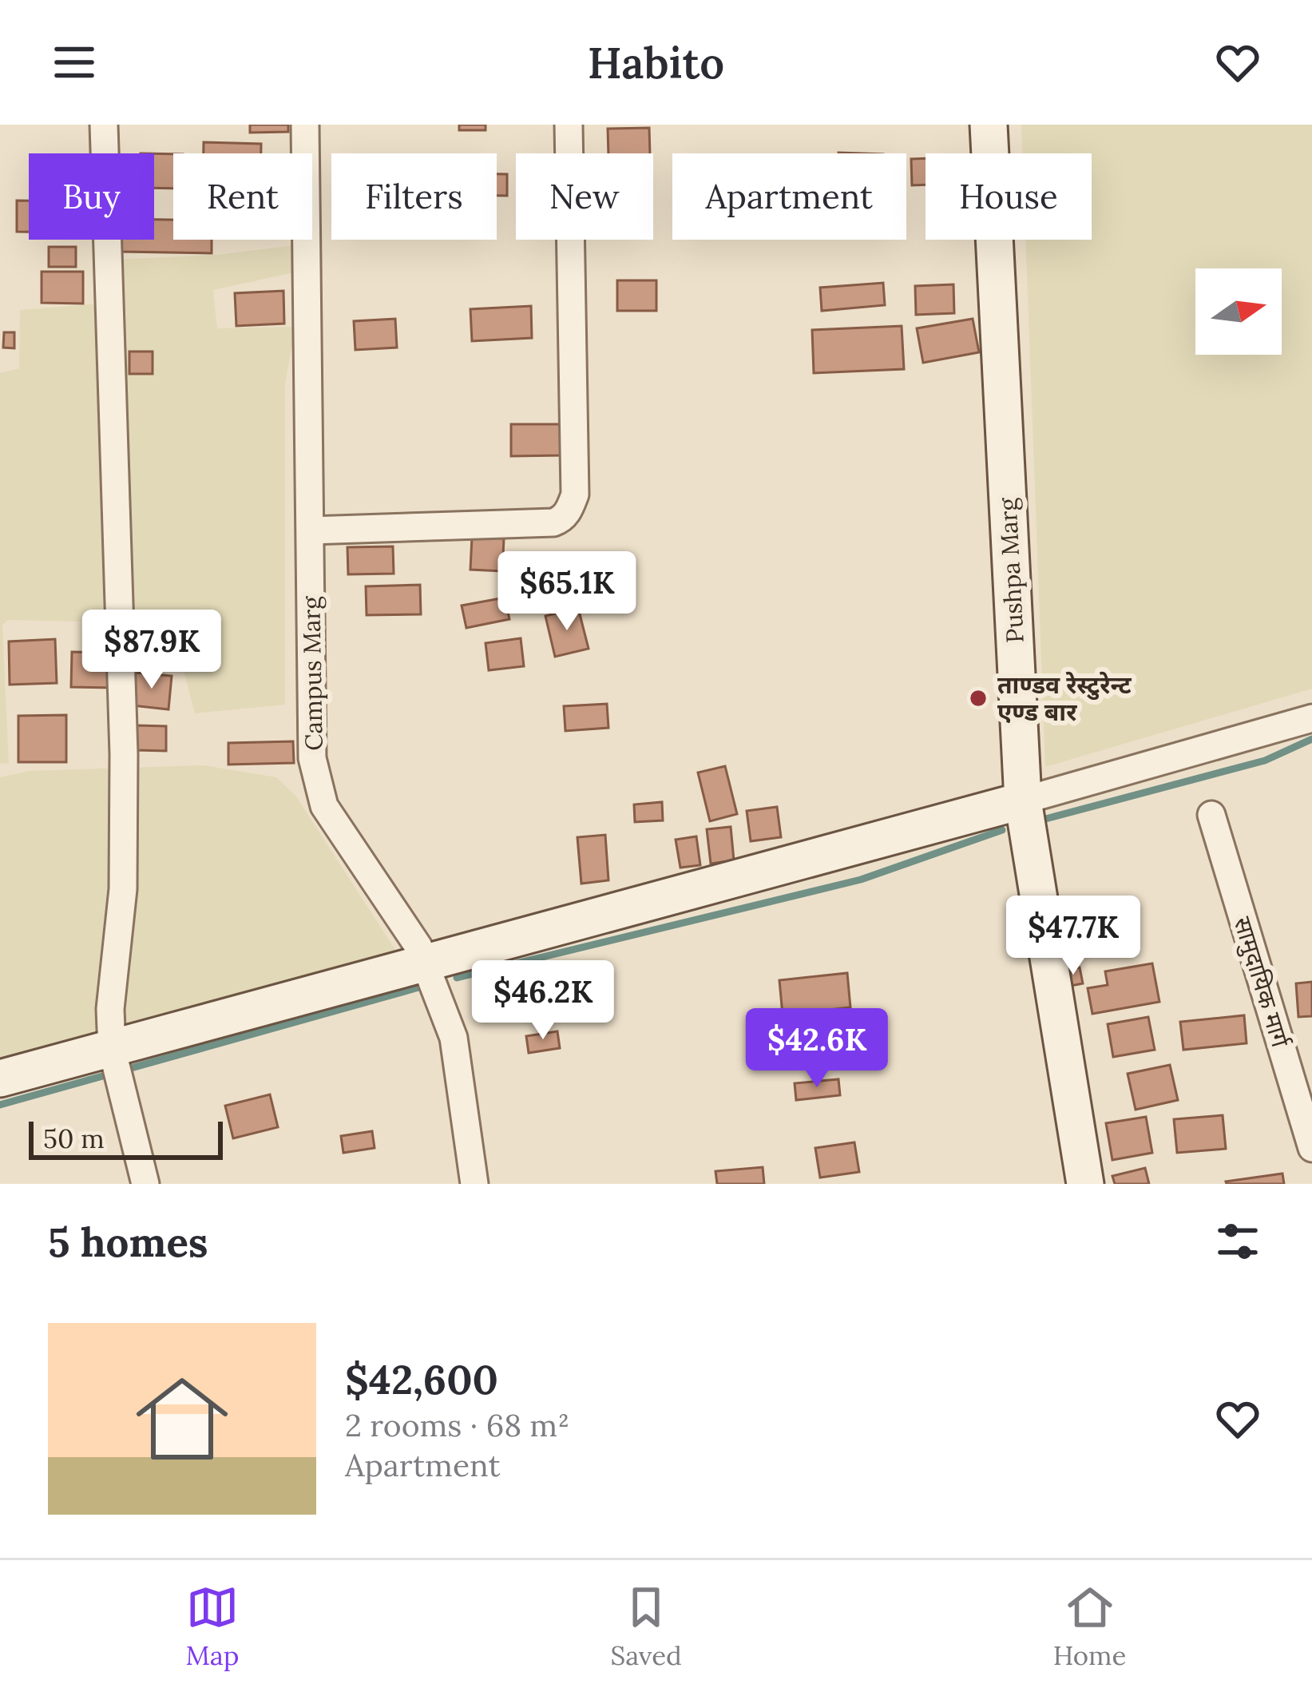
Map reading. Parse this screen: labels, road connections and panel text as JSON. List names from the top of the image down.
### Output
{
  "streets": {
    "street": ["Pushpa Marg", "Campus Marg", "सामुदायिक मार्ग"]
  },
  "places": ["ताण्डव रेस्टुरेन्ट एण्ड बार"],
  "scale_bar": "50 m",
  "north": "right",
  "page": {
    "header": "Habito",
    "chip": [
      "Buy",
      "Rent",
      "Filters",
      "New",
      "Apartment",
      "House"
    ],
    "price": [
      "$65.1K",
      "$87.9K",
      "$47.7K",
      "$46.2K",
      "$42.6K"
    ],
    "scale": "50 m",
    "heading": "5 homes",
    "list": [
      {
        "name": "$42,600",
        "note": "2 rooms · 68 m² · Apartment"
      }
    ],
    "tabs": ["Map", "Saved", "Home"]
  }
}
